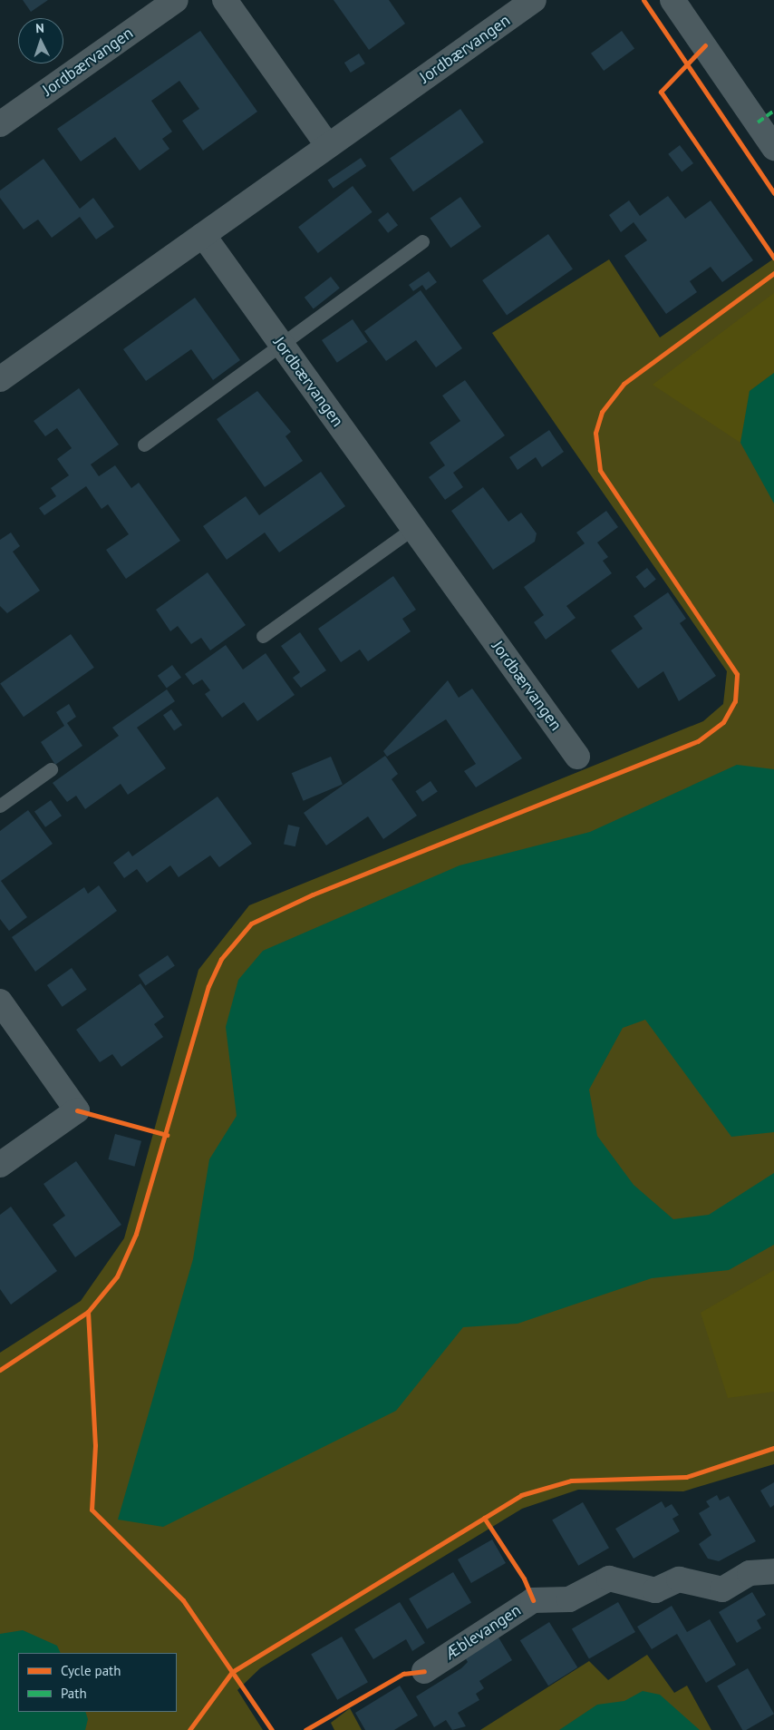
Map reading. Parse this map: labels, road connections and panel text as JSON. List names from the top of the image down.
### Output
{
  "streets": {
    "street": ["Jordbærvangen", "Æblevangen"]
  },
  "legend": ["Cycle path", "Path"],
  "north": "top"
}
